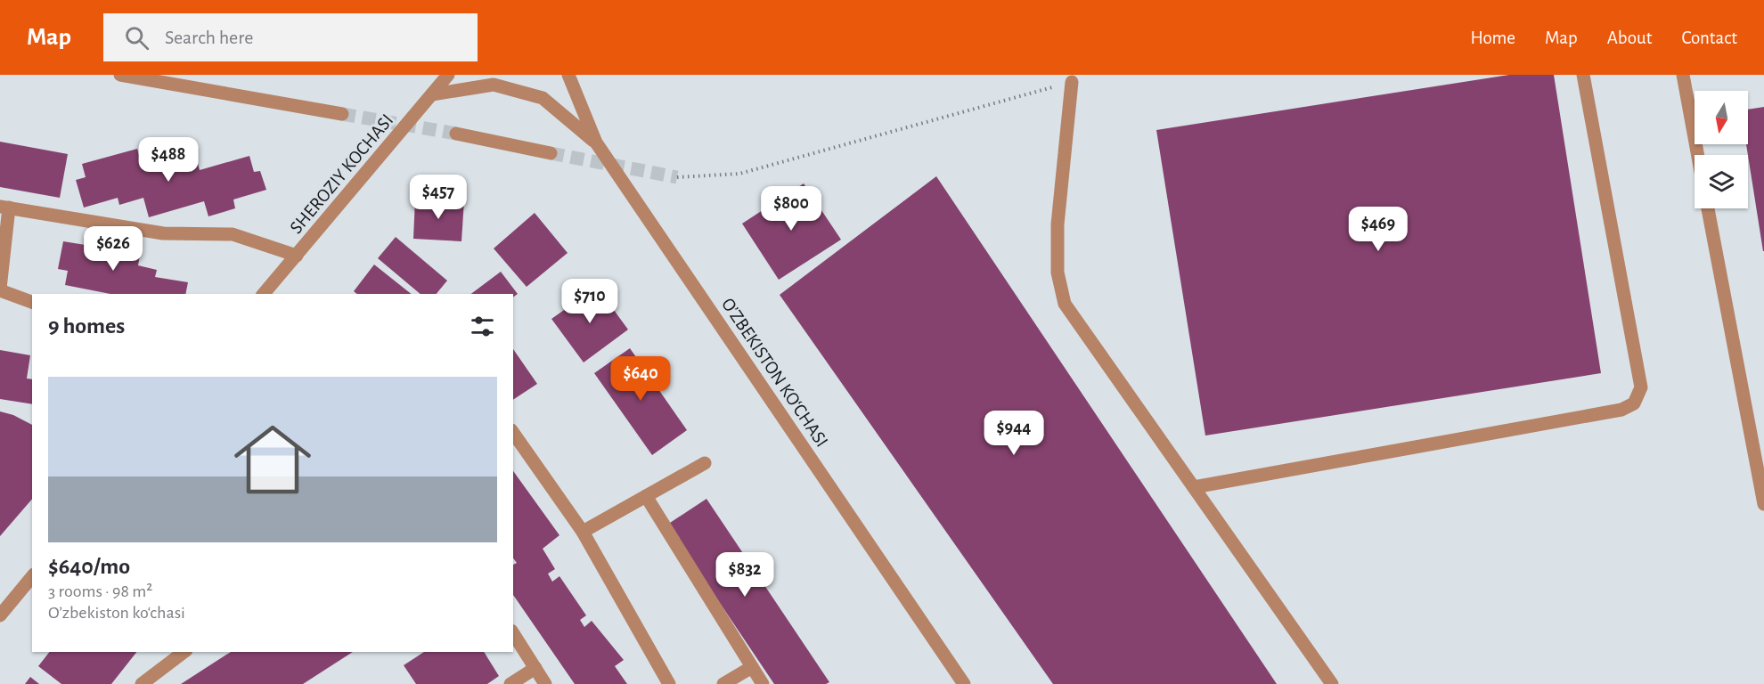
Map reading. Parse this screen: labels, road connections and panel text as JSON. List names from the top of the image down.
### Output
{
  "streets": {
    "street": ["SHEROZIY KOCHASI", "O’ZBEKISTON KO‘CHASI"]
  },
  "north": "bottom",
  "page": {
    "header": "Map",
    "search": "Search here",
    "nav": [
      "Home",
      "Map",
      "About",
      "Contact"
    ],
    "price": [
      "$488",
      "$457",
      "$800",
      "$469",
      "$626",
      "$710",
      "$640",
      "$944",
      "$832"
    ],
    "heading": "9 homes",
    "list": [
      {
        "name": "$640/mo",
        "note": "3 rooms · 98 m² · O’zbekiston ko‘chasi"
      }
    ]
  }
}
